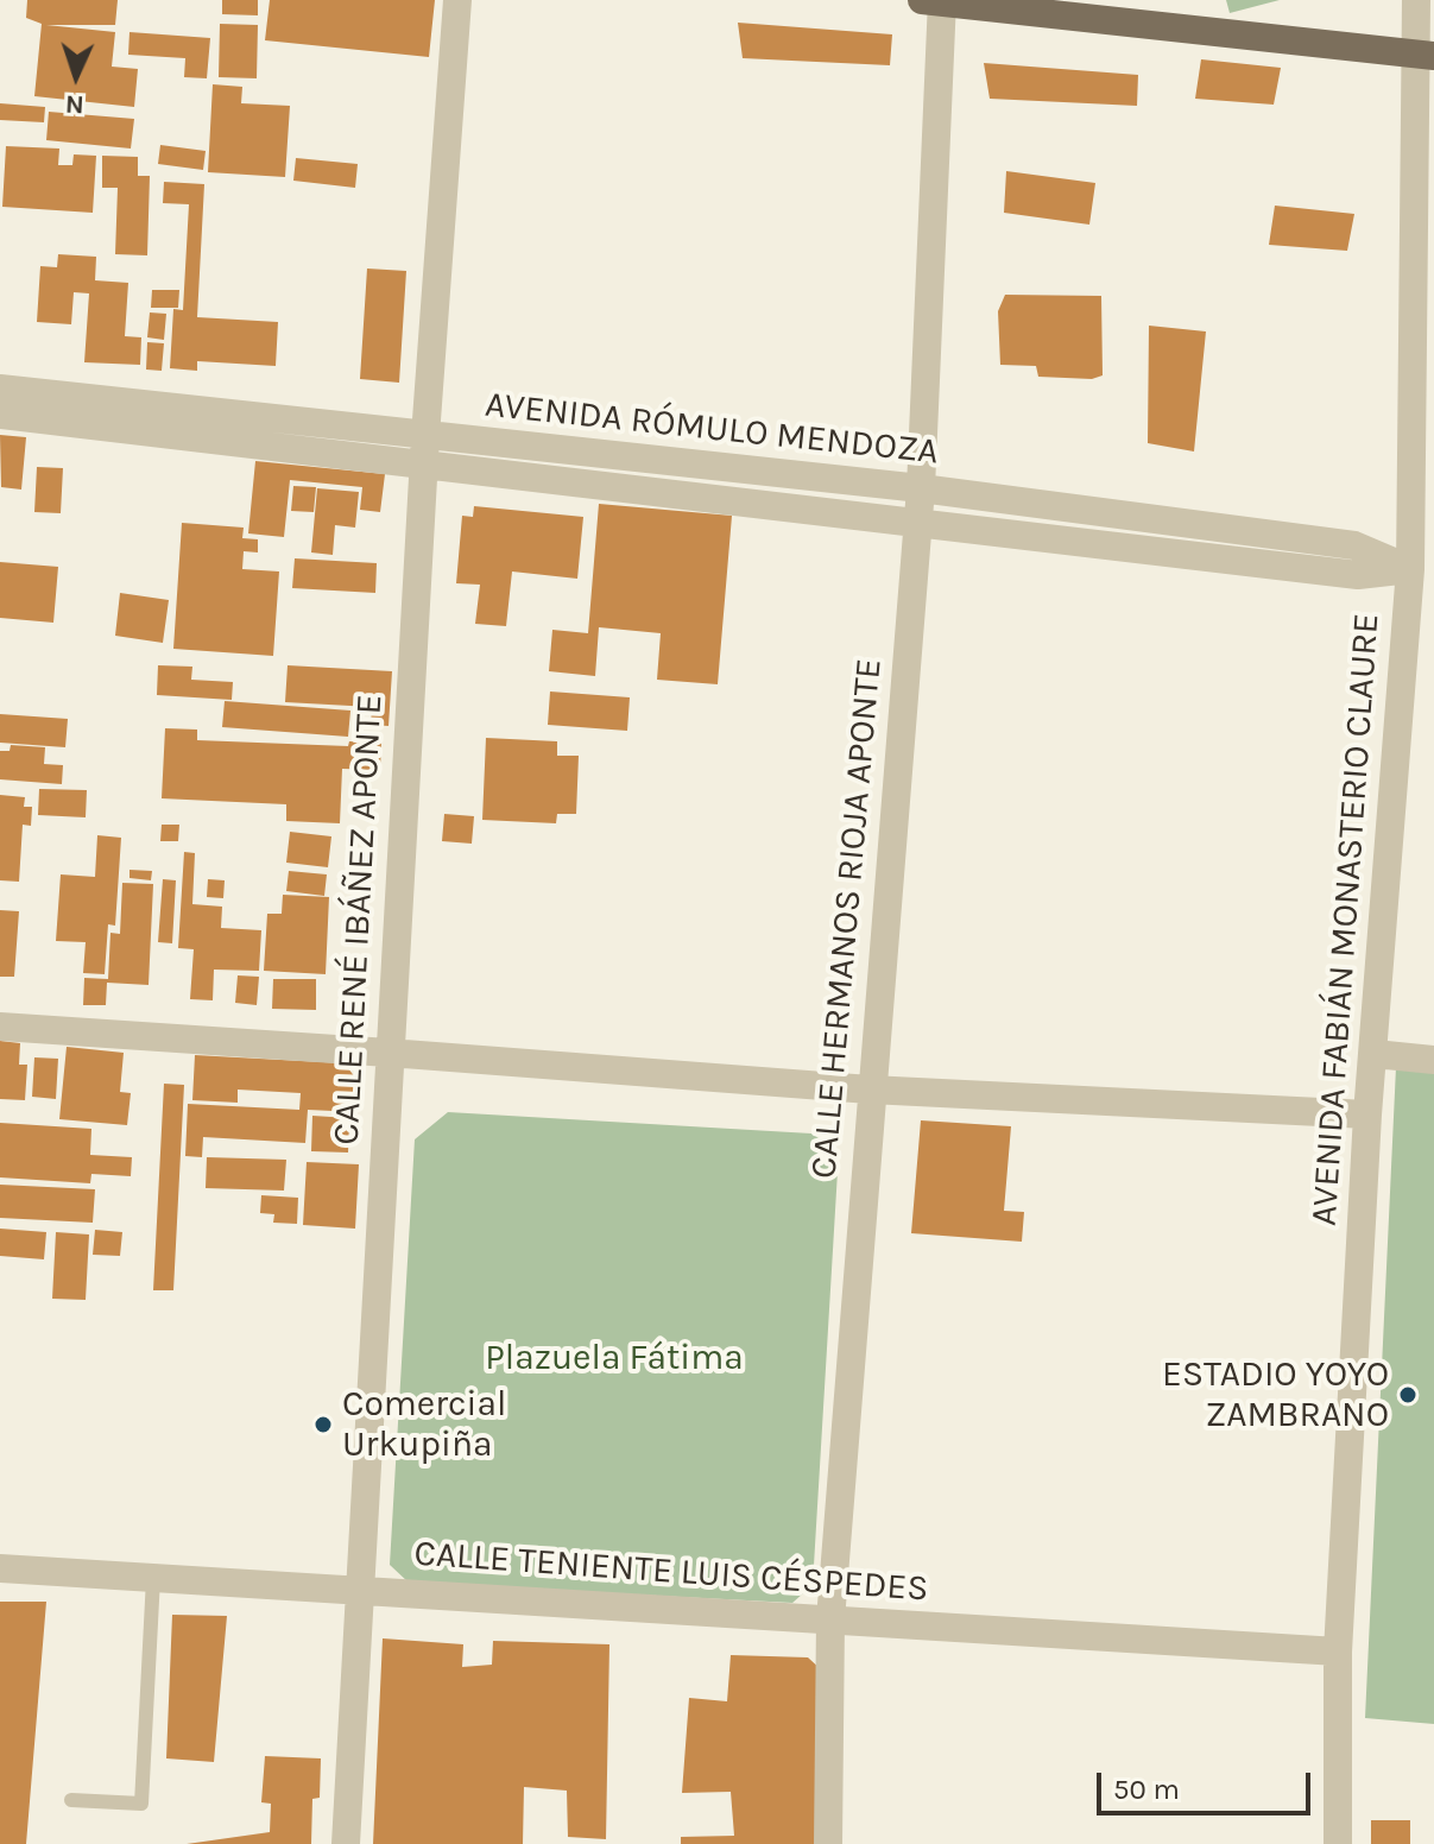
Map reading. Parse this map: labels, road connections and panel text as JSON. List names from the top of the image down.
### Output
{
  "streets": {
    "street": [
      "AVENIDA RÓMULO MENDOZA",
      "CALLE HERMANOS RIOJA APONTE",
      "CALLE RENÉ IBÁÑEZ APONTE",
      "AVENIDA FABIÁN MONASTERIO CLAURE",
      "CALLE TENIENTE LUIS CÉSPEDES"
    ]
  },
  "crossings": [
    ["AVENIDA RÓMULO MENDOZA", "CALLE HERMANOS RIOJA APONTE"],
    ["AVENIDA RÓMULO MENDOZA", "CALLE RENÉ IBÁÑEZ APONTE"],
    ["AVENIDA RÓMULO MENDOZA", "AVENIDA FABIÁN MONASTERIO CLAURE"],
    ["CALLE HERMANOS RIOJA APONTE", "CALLE TENIENTE LUIS CÉSPEDES"],
    ["CALLE RENÉ IBÁÑEZ APONTE", "CALLE TENIENTE LUIS CÉSPEDES"],
    ["AVENIDA FABIÁN MONASTERIO CLAURE", "CALLE TENIENTE LUIS CÉSPEDES"]
  ],
  "parks": ["Plazuela Fátima"],
  "places": ["ESTADIO YOYO ZAMBRANO", "Comercial Urkupiña"],
  "scale_bar": "50 m",
  "north": "bottom"
}
